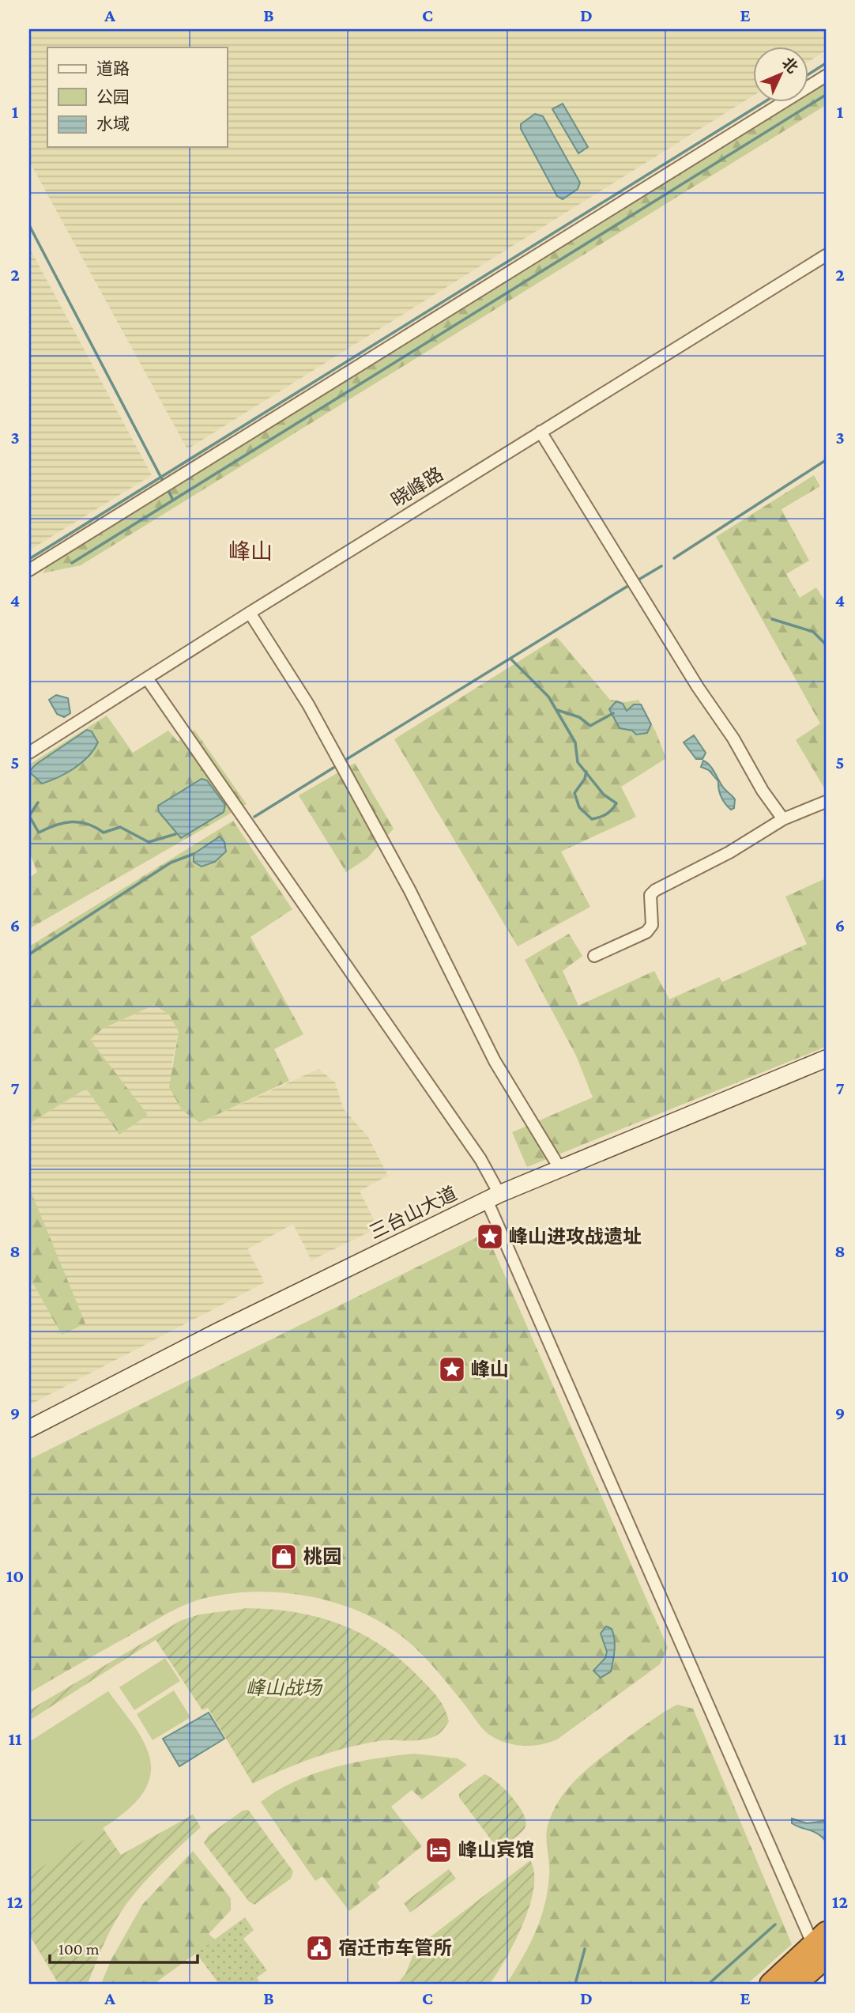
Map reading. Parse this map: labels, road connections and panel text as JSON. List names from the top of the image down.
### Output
{
  "streets": {
    "main road": ["三台山大道"],
    "street": ["晓峰路"]
  },
  "districts": ["峰山"],
  "parks": ["峰山战场"],
  "places": {
    "place": ["峰山进攻战遗址", "峰山"],
    "shop": ["桃园"],
    "hotel": ["峰山宾馆"],
    "public building": ["宿迁市车管所"]
  },
  "legend": ["道路", "公园", "水域"],
  "scale_bar": "100 m",
  "north": "top right",
  "grid": {
    "columns": [
      "A",
      "B",
      "C",
      "D",
      "E"
    ],
    "rows": [
      "1",
      "2",
      "3",
      "4",
      "5",
      "6",
      "7",
      "8",
      "9",
      "10",
      "11",
      "12"
    ]
  }
}
